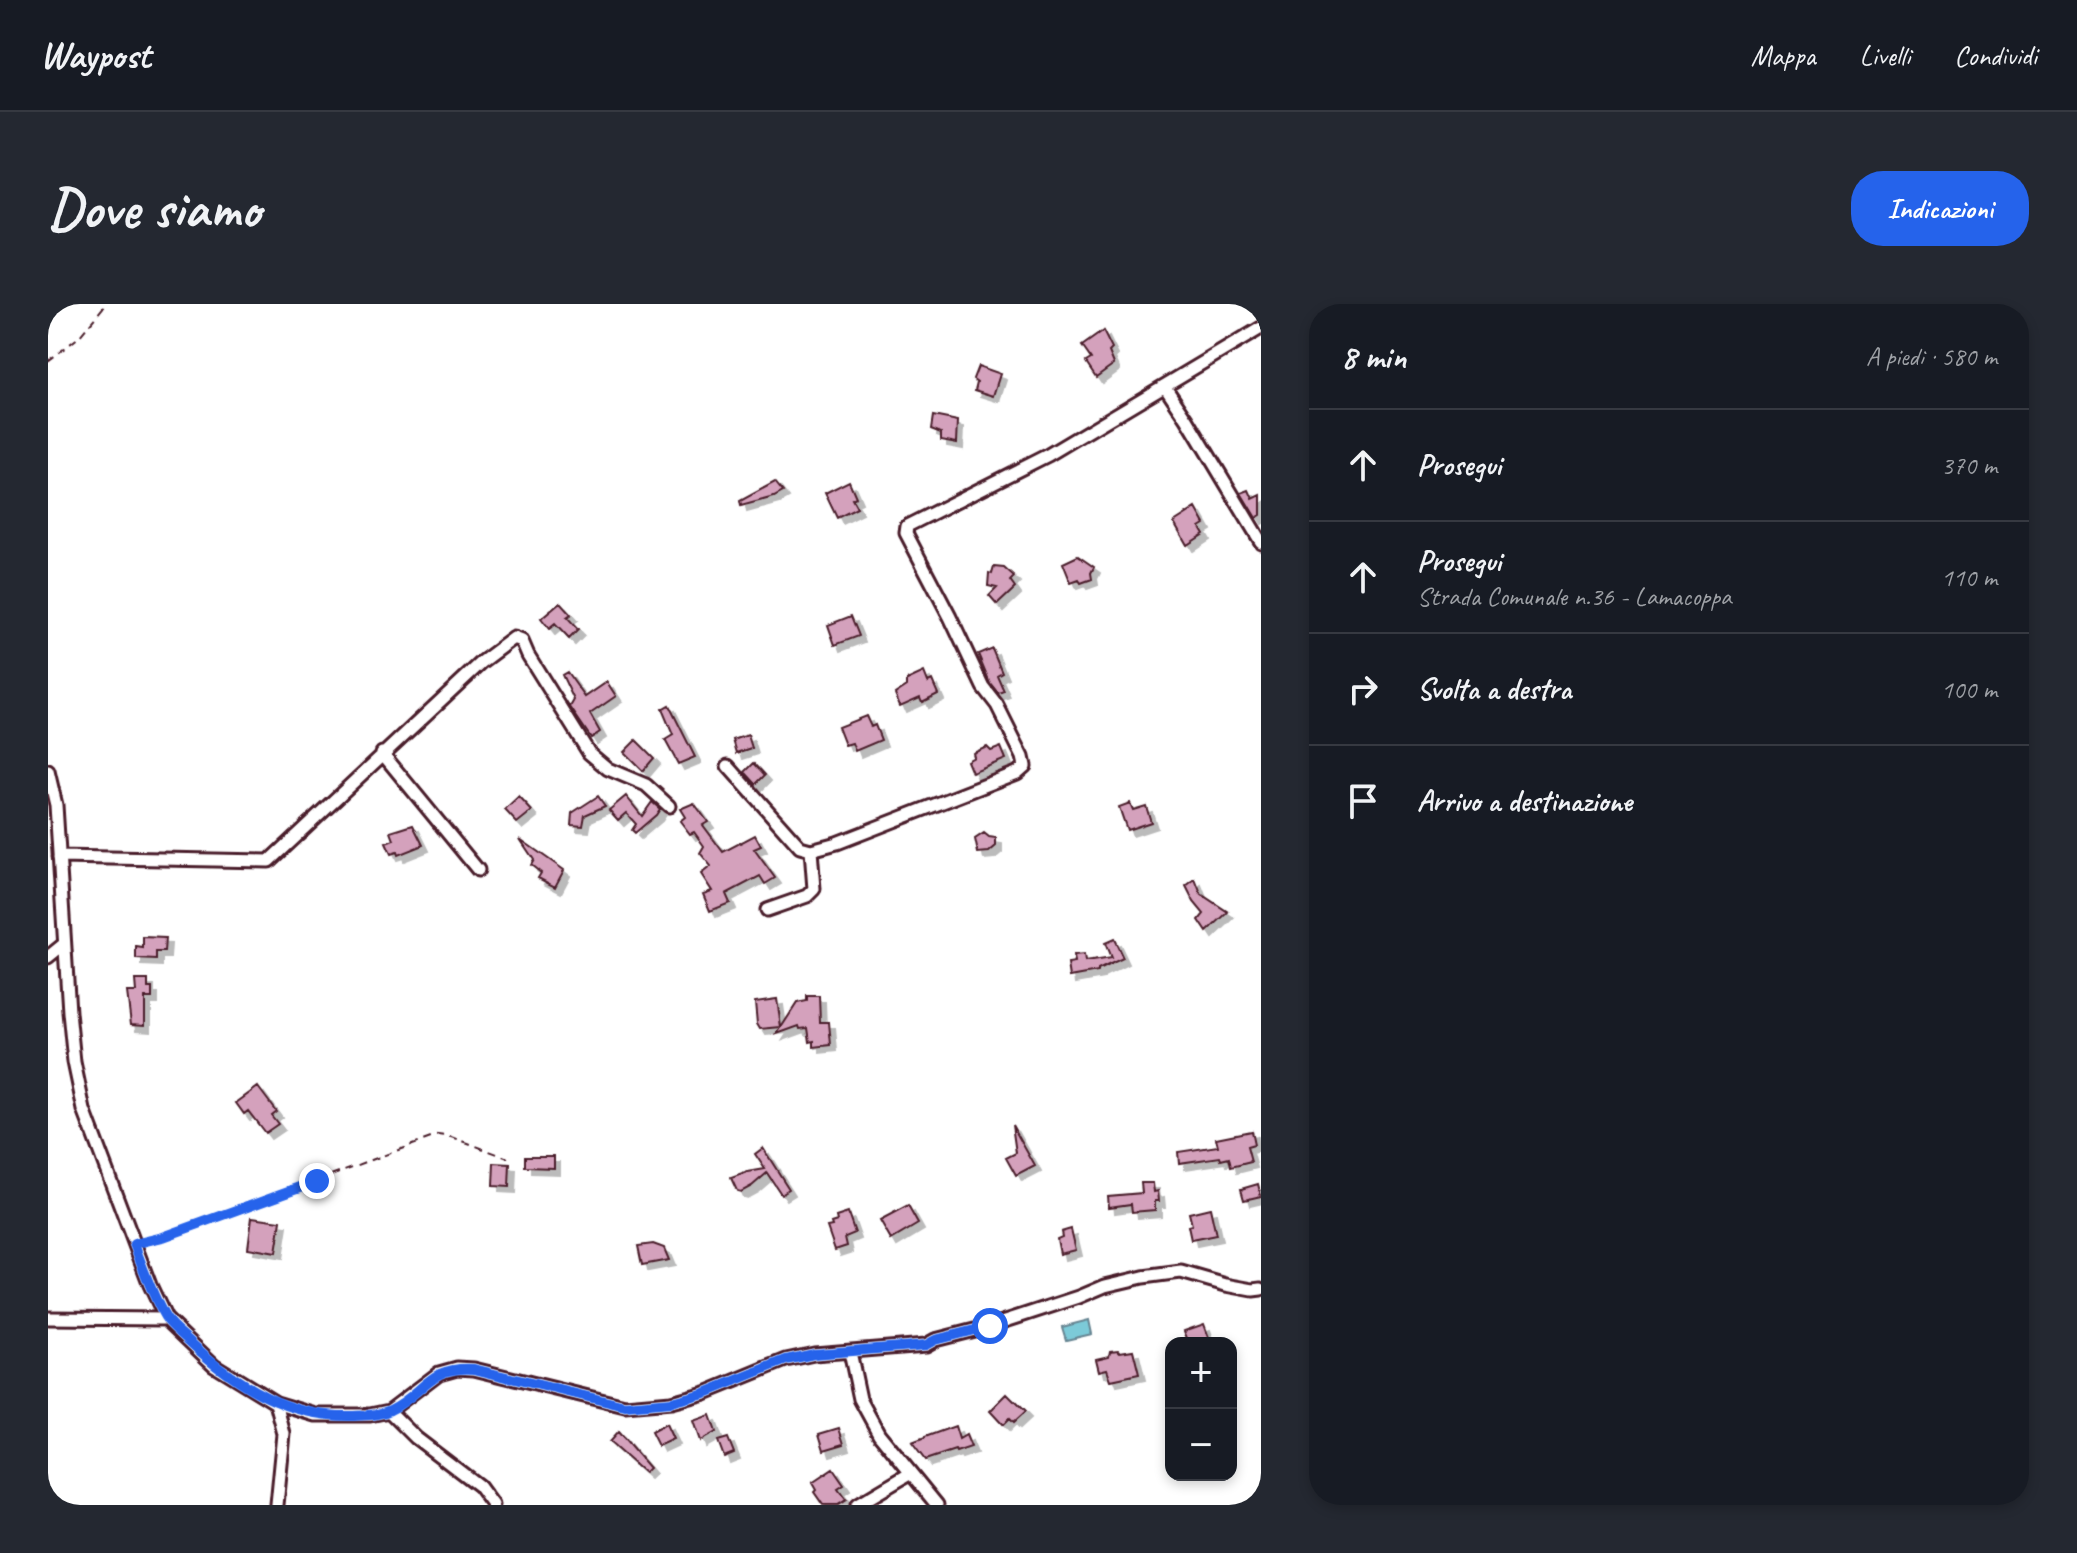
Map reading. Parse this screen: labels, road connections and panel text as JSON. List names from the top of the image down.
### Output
{
  "page": {
    "header": "Waypost",
    "nav": ["Mappa", "Livelli", "Condividi"],
    "buttons": "Indicazioni",
    "title": "Dove siamo",
    "heading": ["8 min", "A piedi · 580 m"],
    "list": [
      ["Prosegui", "370 m"],
      ["Prosegui", "Strada Comunale n.36 - Lamacoppa", "110 m"],
      ["Svolta a destra", "100 m"],
      "Arrivo a destinazione"
    ],
    "map_buttons": ["+", "−"]
  }
}
